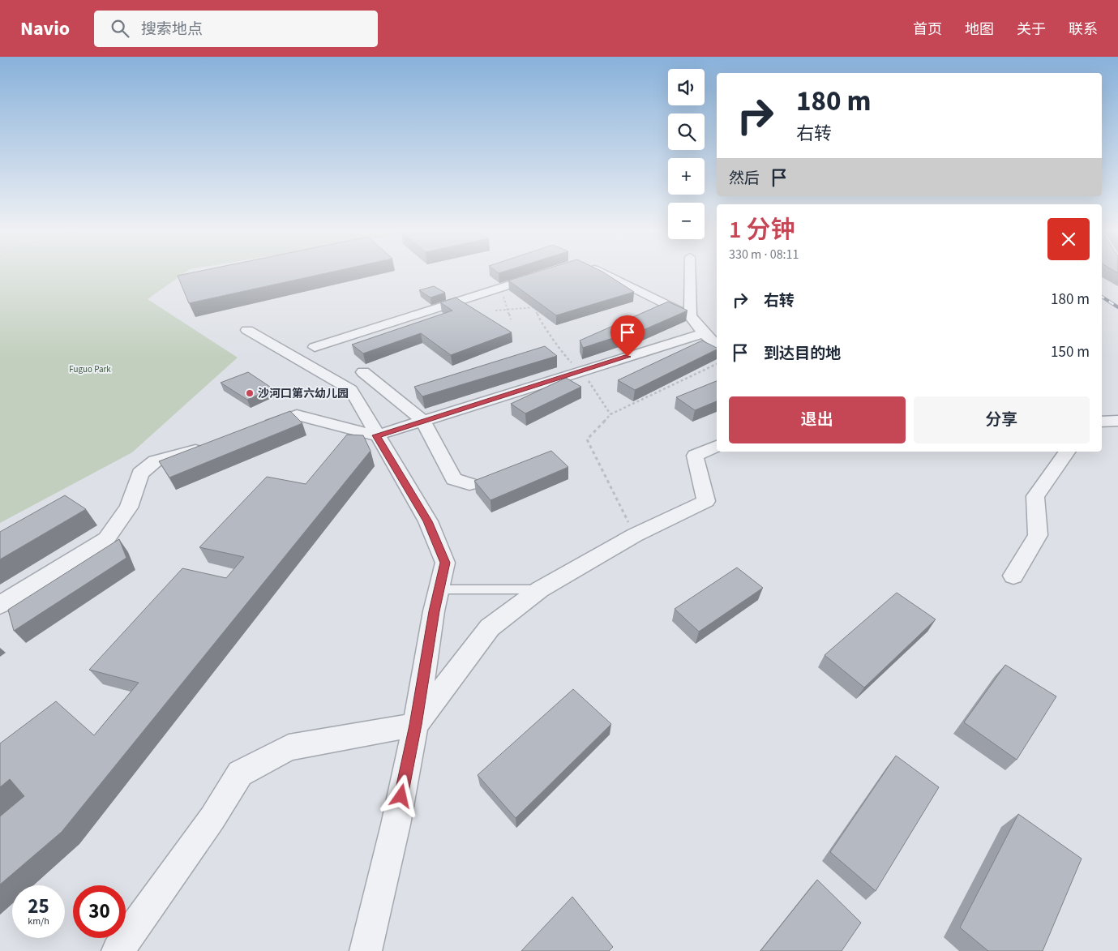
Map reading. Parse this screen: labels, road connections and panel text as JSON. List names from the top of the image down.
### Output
{
  "parks": ["Fuguo Park"],
  "places": ["沙河口第六幼儿园"],
  "page": {
    "header": "Navio",
    "search": "搜索地点",
    "nav": [
      "首页",
      "地图",
      "关于",
      "联系"
    ],
    "map_buttons": ["+", "−"],
    "turn": ["180 m", "右转"],
    "then": "然后",
    "heading": ["1 分钟", "330 m · 08:11"],
    "list": [
      {
        "name": "右转",
        "value": "180 m"
      },
      {
        "name": "到达目的地",
        "value": "150 m"
      }
    ],
    "buttons": ["退出", "分享"],
    "speed": "25 km/h",
    "limit": "30"
  }
}
